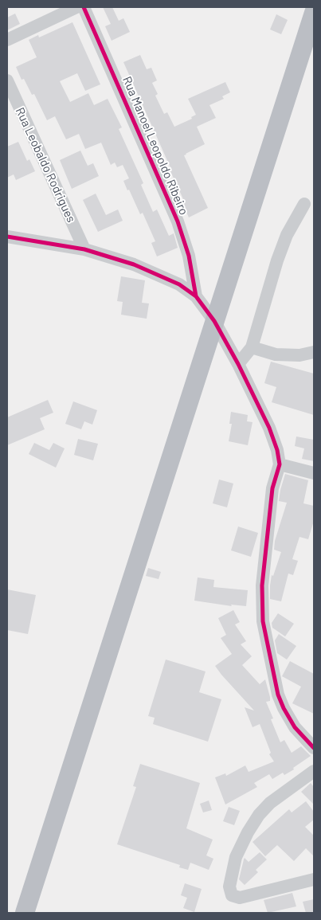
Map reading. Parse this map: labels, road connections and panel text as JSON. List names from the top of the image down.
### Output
{
  "streets": {
    "street": ["Rua Manoel Leopoldo Ribeiro", "Rua Leobaldo Rodrigues"]
  }
}
